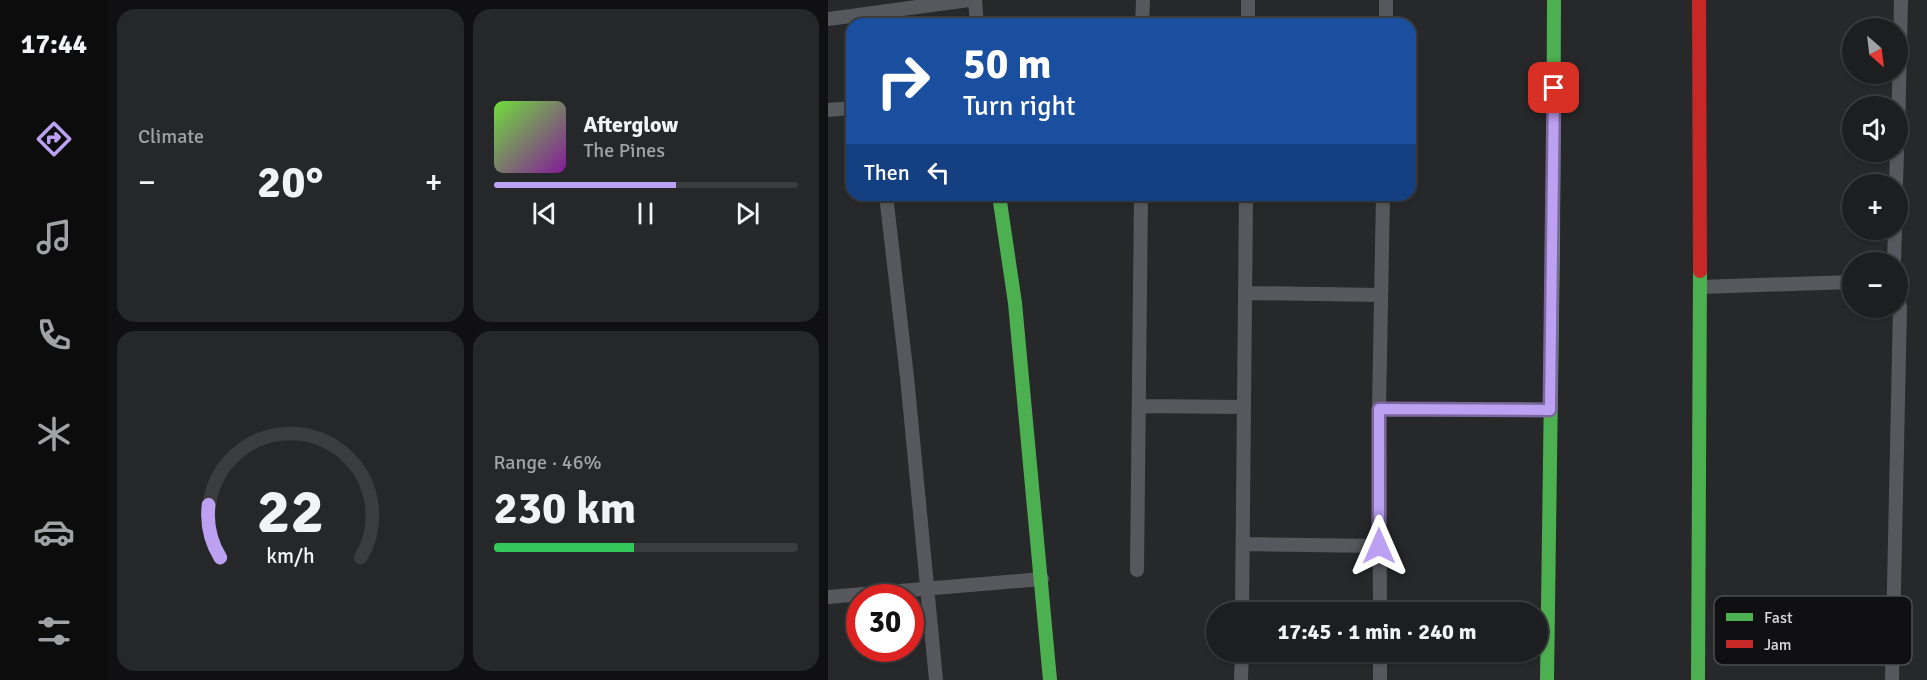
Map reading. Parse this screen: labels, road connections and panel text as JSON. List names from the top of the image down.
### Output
{
  "legend": ["Fast", "Jam"],
  "north": "bottom right",
  "page": {
    "tabs": "17:44",
    "tile": [
      "Climate",
      ["Range · 46%", "230 km"]
    ],
    "map_buttons": ["+", "−"],
    "turn": ["50 m", "Turn right"],
    "song": ["Afterglow", "The Pines"],
    "then": "Then",
    "heat": ["−", "20°", "+"],
    "limit": "30",
    "trip": "17:45 · 1 min · 240 m",
    "gauge": ["22", "km/h"]
  }
}
